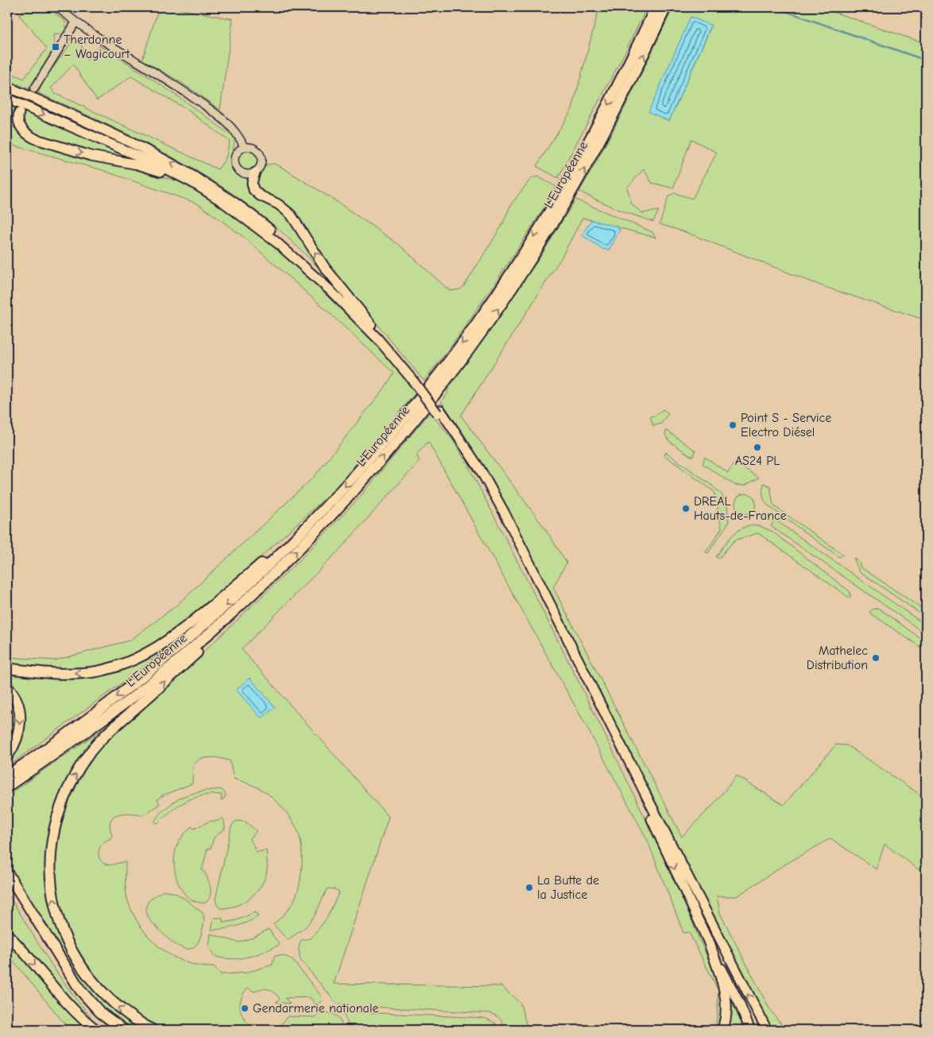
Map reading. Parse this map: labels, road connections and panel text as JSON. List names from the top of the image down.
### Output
{
  "streets": {
    "highway": ["L'Européenne"]
  },
  "places": {
    "transit": ["Therdonne – Wagicourt"],
    "other": [
      "Point S - Service Electro Diésel",
      "AS24 PL",
      "DREAL Hauts-de-France",
      "Mathelec Distribution",
      "La Butte de la Justice",
      "Gendarmerie nationale"
    ]
  }
}
